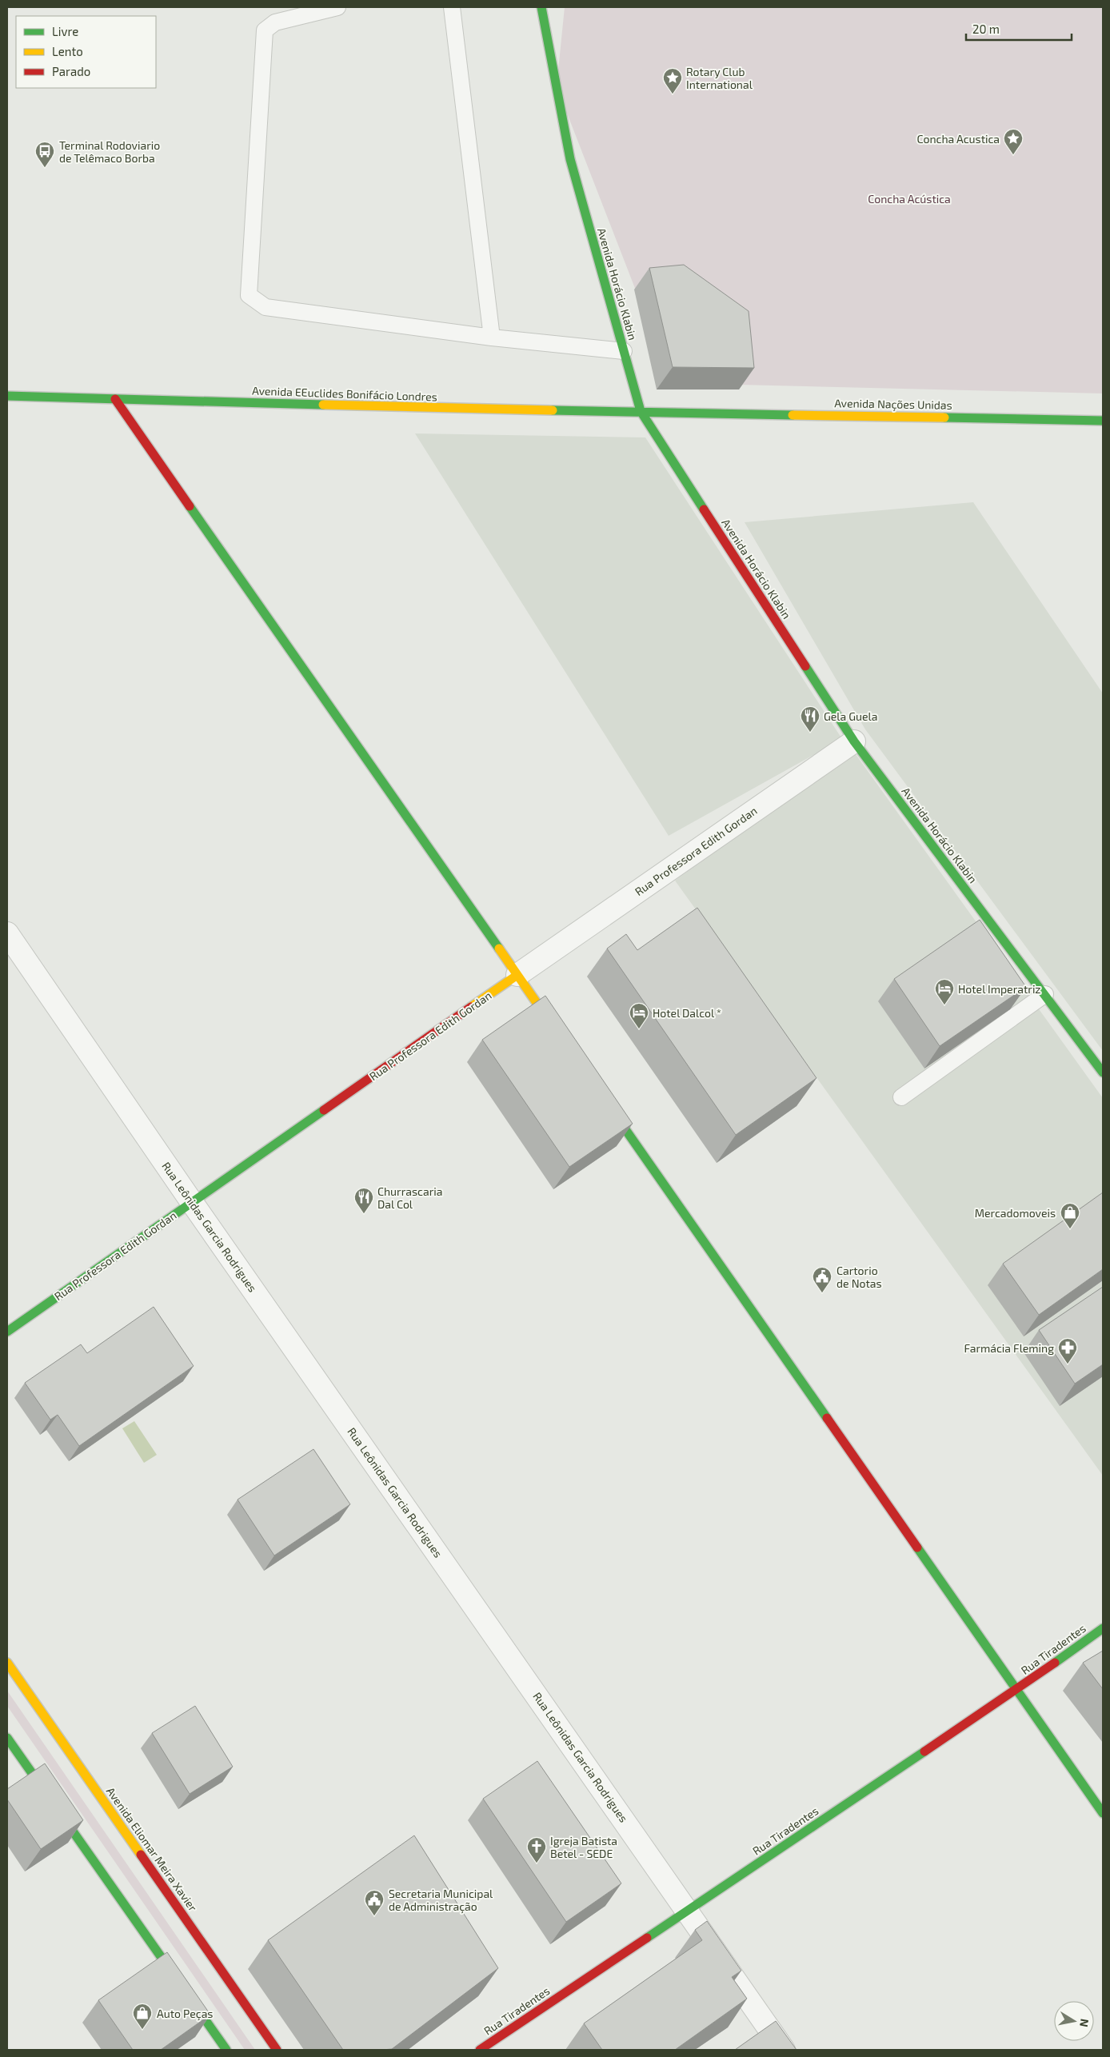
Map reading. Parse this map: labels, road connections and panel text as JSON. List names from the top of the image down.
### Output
{
  "streets": {
    "main road": [
      "Avenida Horácio Klabin",
      "Avenida EEuclides Bonifácio Londres",
      "Avenida Nações Unidas",
      "Rua Professora Edith Gordan",
      "Rua Tiradentes",
      "Avenida Eliomar Meira Xavier"
    ],
    "street": ["Rua Leônidas Garcia Rodrigues"]
  },
  "crossings": [
    ["Avenida Horácio Klabin", "Avenida EEuclides Bonifácio Londres"],
    ["Avenida Horácio Klabin", "Rua Professora Edith Gordan"],
    ["Avenida EEuclides Bonifácio Londres", "Avenida Nações Unidas"],
    ["Rua Professora Edith Gordan", "Rua Leônidas Garcia Rodrigues"],
    ["Rua Leônidas Garcia Rodrigues", "Rua Tiradentes"]
  ],
  "parks": ["Concha Acústica"],
  "places": {
    "place": ["Rotary Club International", "Concha Acustica"],
    "bus stop": ["Terminal Rodoviario de Telêmaco Borba"],
    "restaurant": ["Gela Guela", "Churrascaria Dal Col"],
    "hotel": ["Hotel Imperatriz", "Hotel Dalcol *"],
    "shop": ["Mercadomoveis", "Auto Peças"],
    "public building": ["Cartorio de Notas", "Secretaria Municipal de Administração"],
    "pharmacy": ["Farmácia Fleming"],
    "church": ["Igreja Batista Betel - SEDE"]
  },
  "legend": ["Livre", "Lento", "Parado"],
  "scale_bar": "20 m",
  "north": "right"
}
